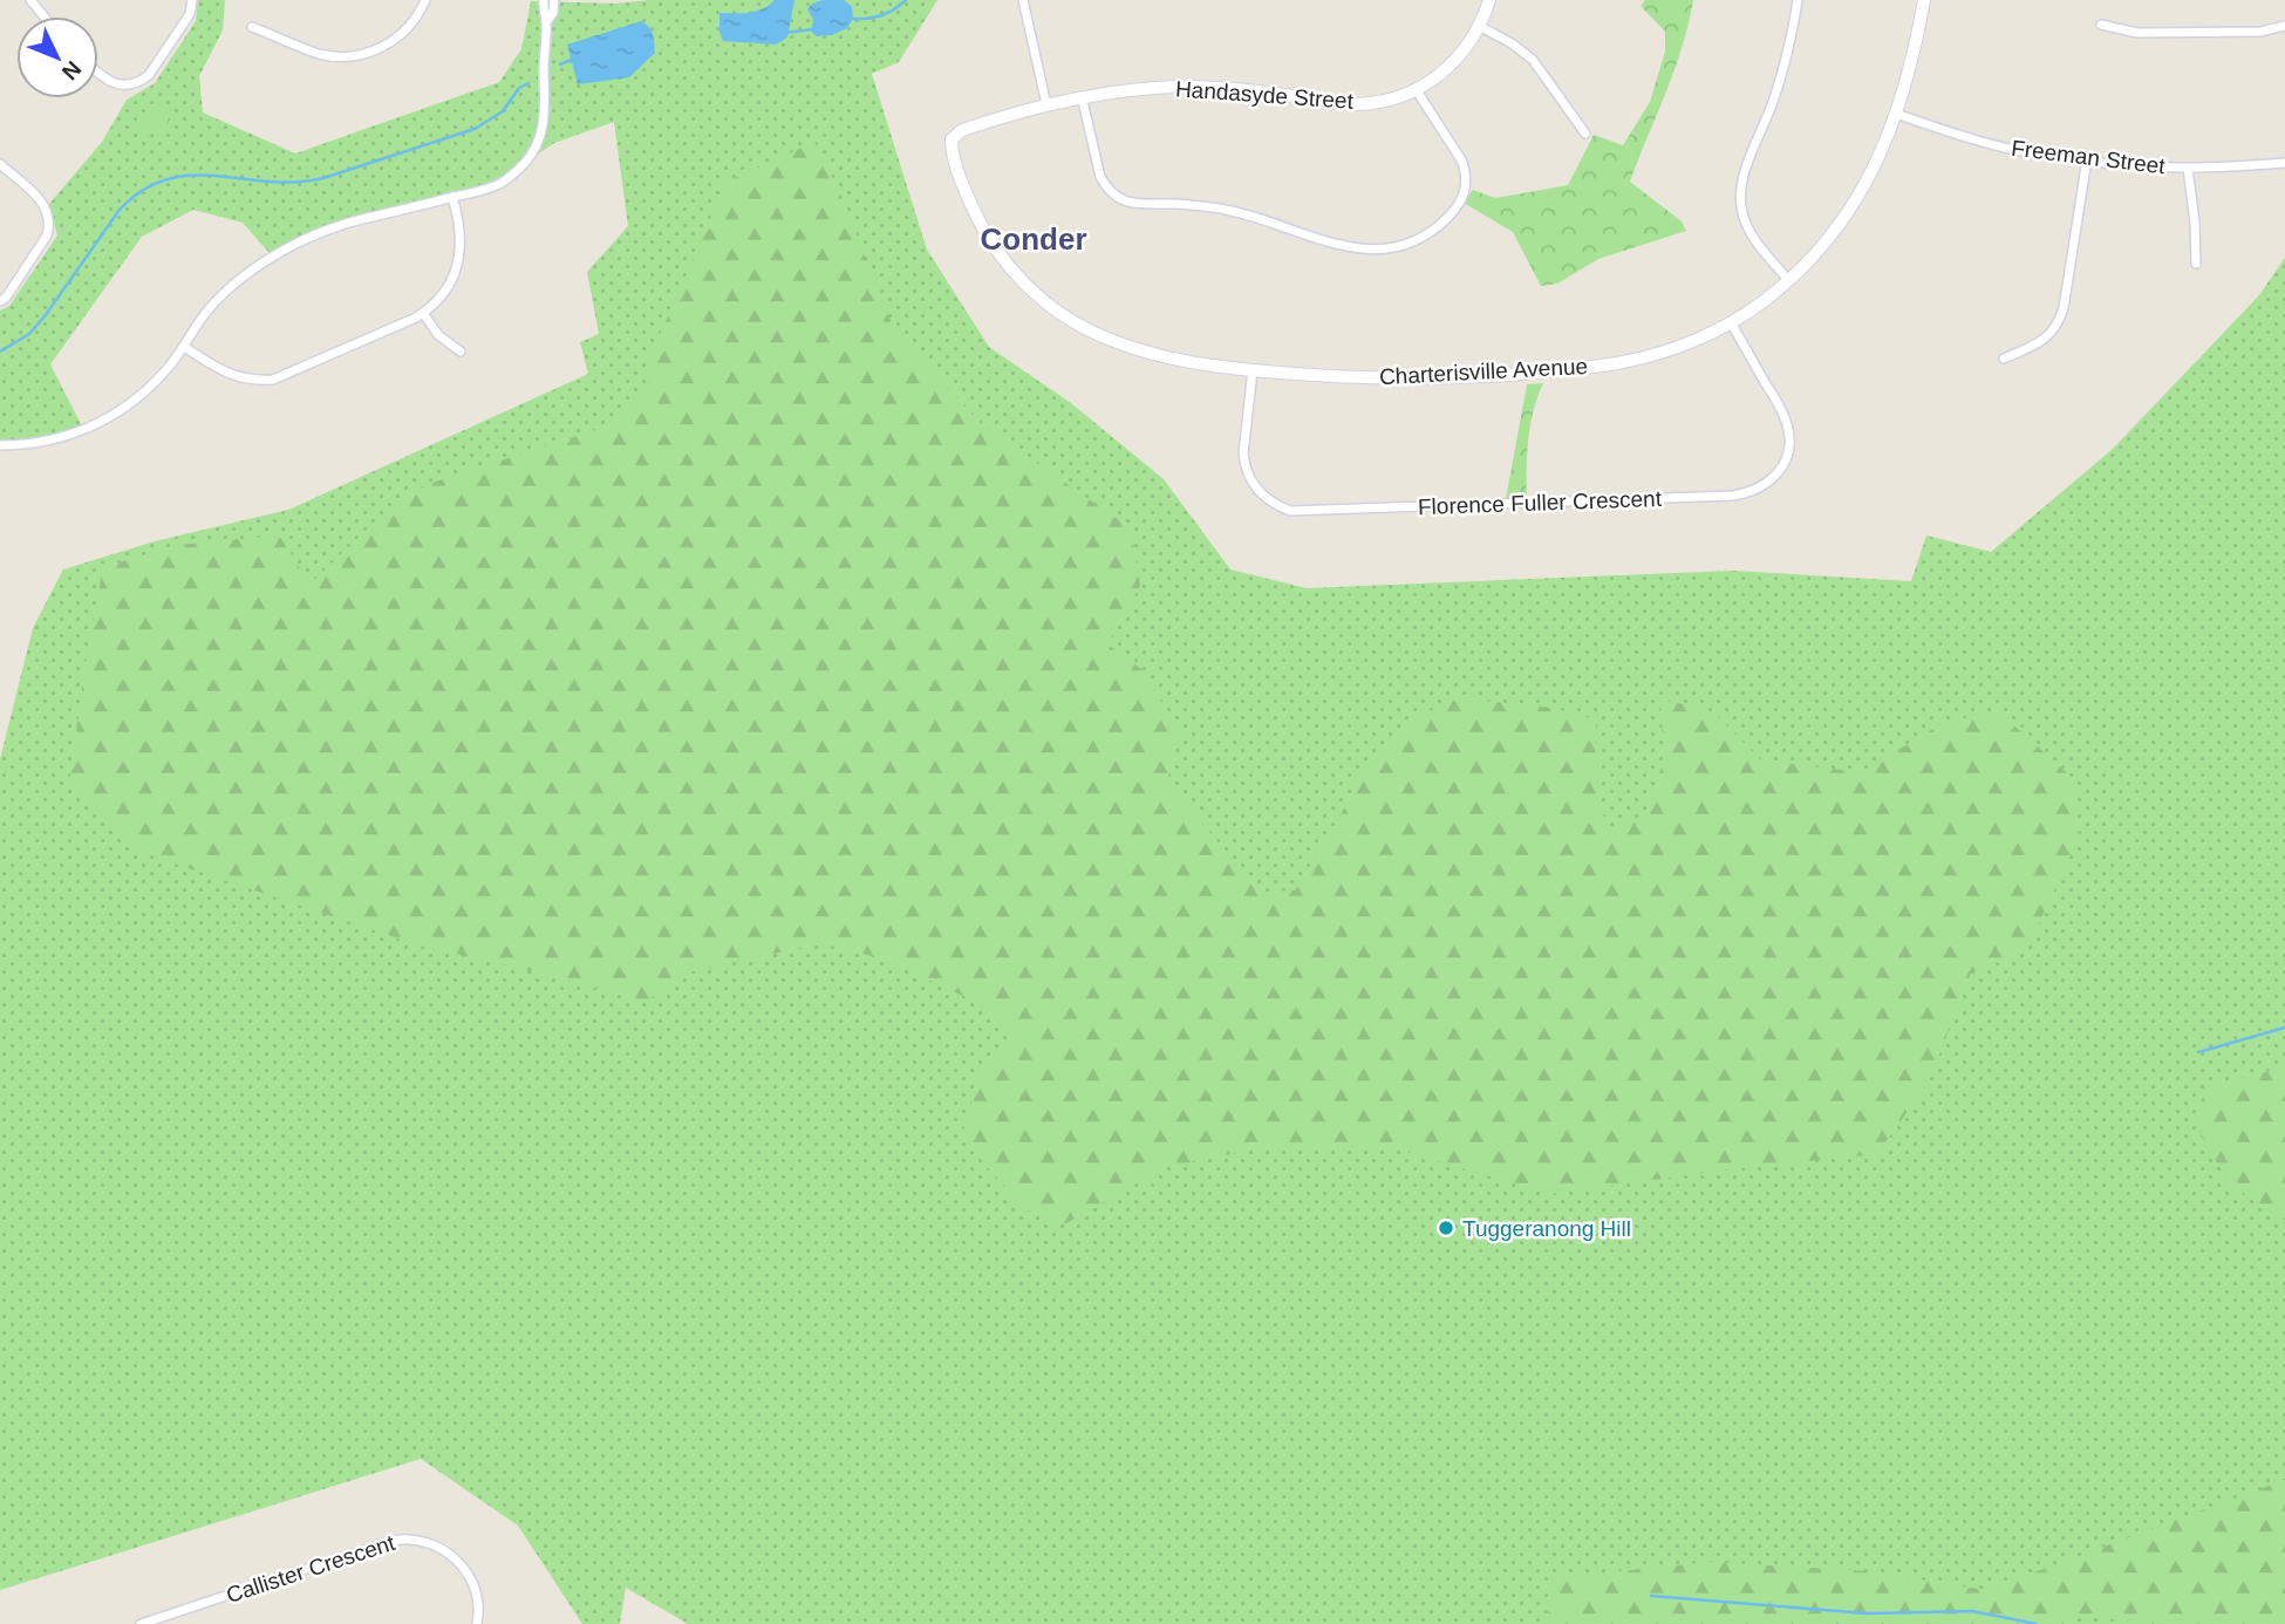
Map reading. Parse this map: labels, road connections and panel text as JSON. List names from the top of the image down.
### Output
{
  "streets": {
    "street": [
      "Handasyde Street",
      "Freeman Street",
      "Charterisville Avenue",
      "Florence Fuller Crescent",
      "Callister Crescent"
    ]
  },
  "crossings": [
    ["Handasyde Street", "Charterisville Avenue"],
    ["Freeman Street", "Charterisville Avenue"],
    ["Charterisville Avenue", "Florence Fuller Crescent"]
  ],
  "districts": ["Conder"],
  "places": ["Tuggeranong Hill"],
  "north": "bottom right"
}
